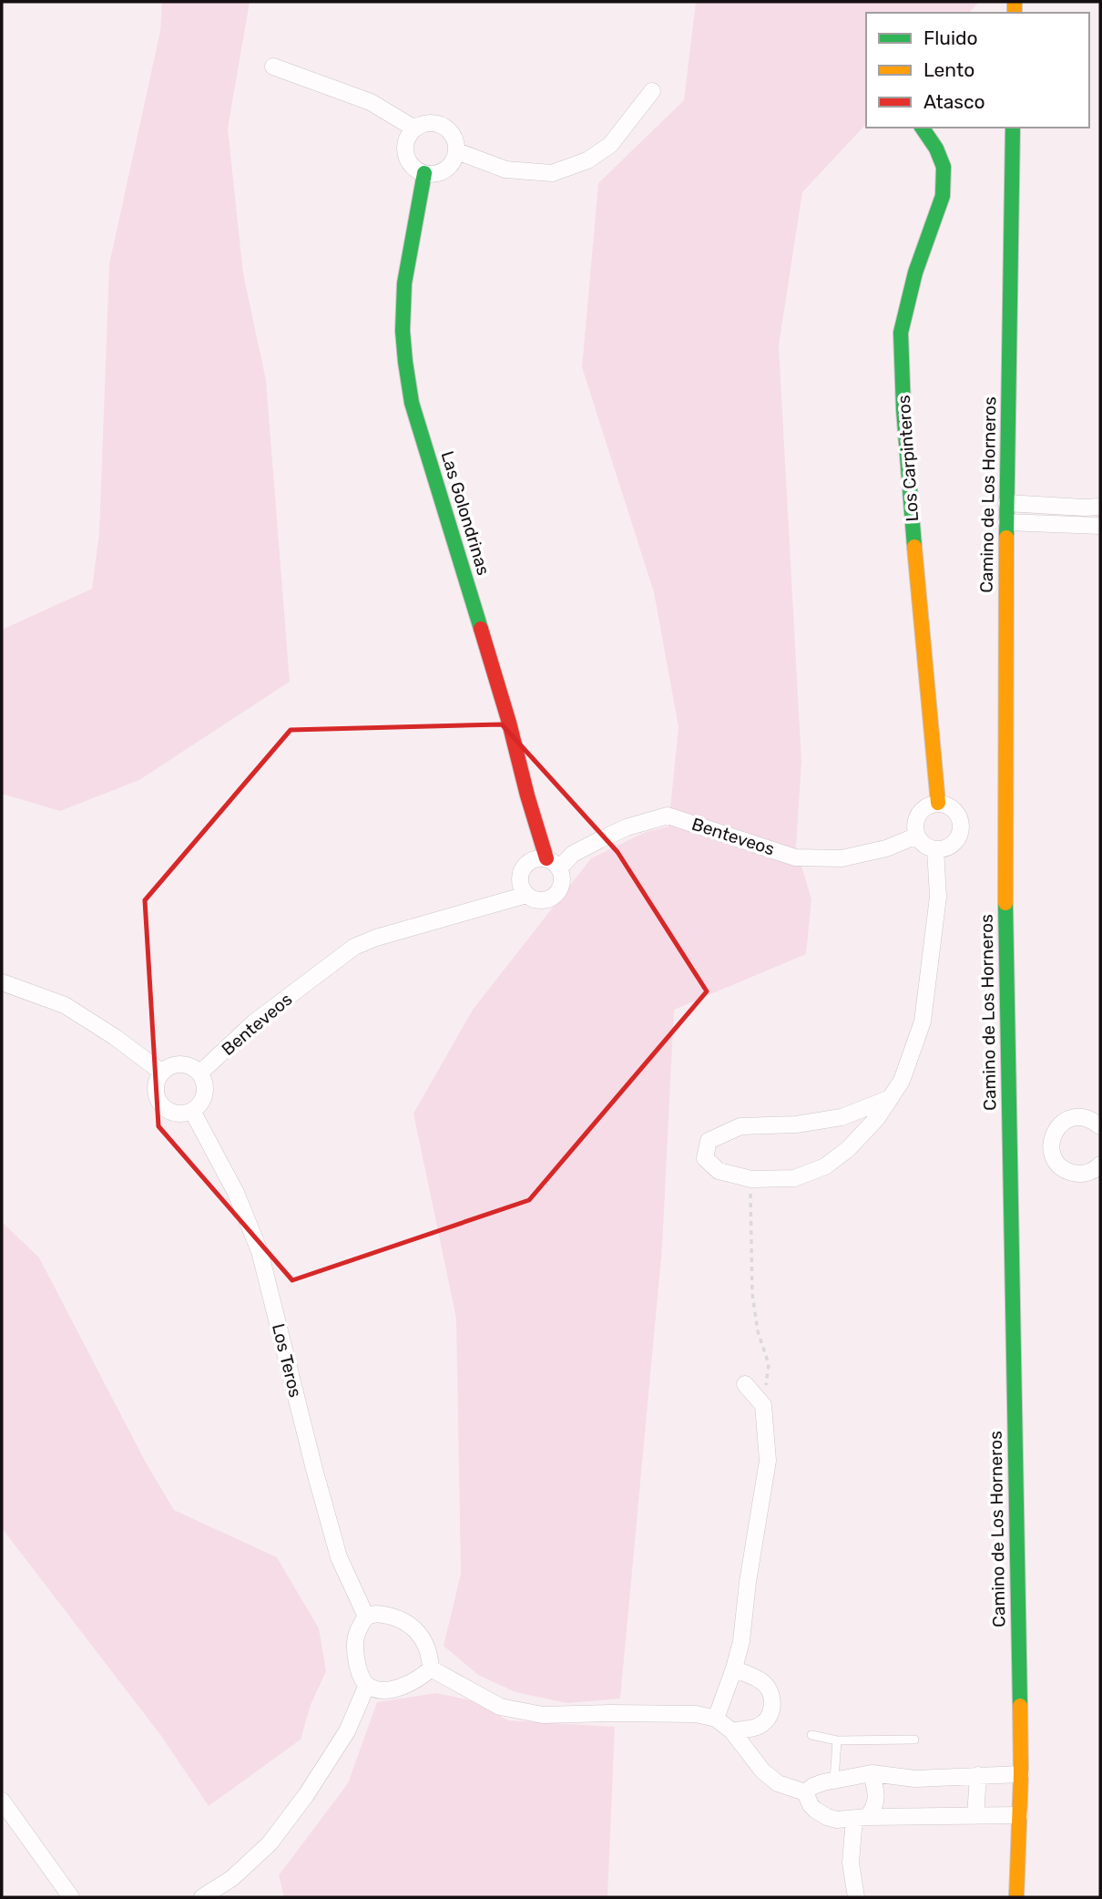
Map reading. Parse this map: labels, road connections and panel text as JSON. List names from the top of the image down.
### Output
{
  "streets": {
    "street": [
      "Los Carpinteros",
      "Camino de Los Horneros",
      "Las Golondrinas",
      "Benteveos",
      "Los Teros"
    ]
  },
  "crossings": [
    ["Los Carpinteros", "Benteveos"],
    ["Las Golondrinas", "Benteveos"],
    ["Benteveos", "Los Teros"]
  ],
  "legend": ["Fluido", "Lento", "Atasco"]
}
